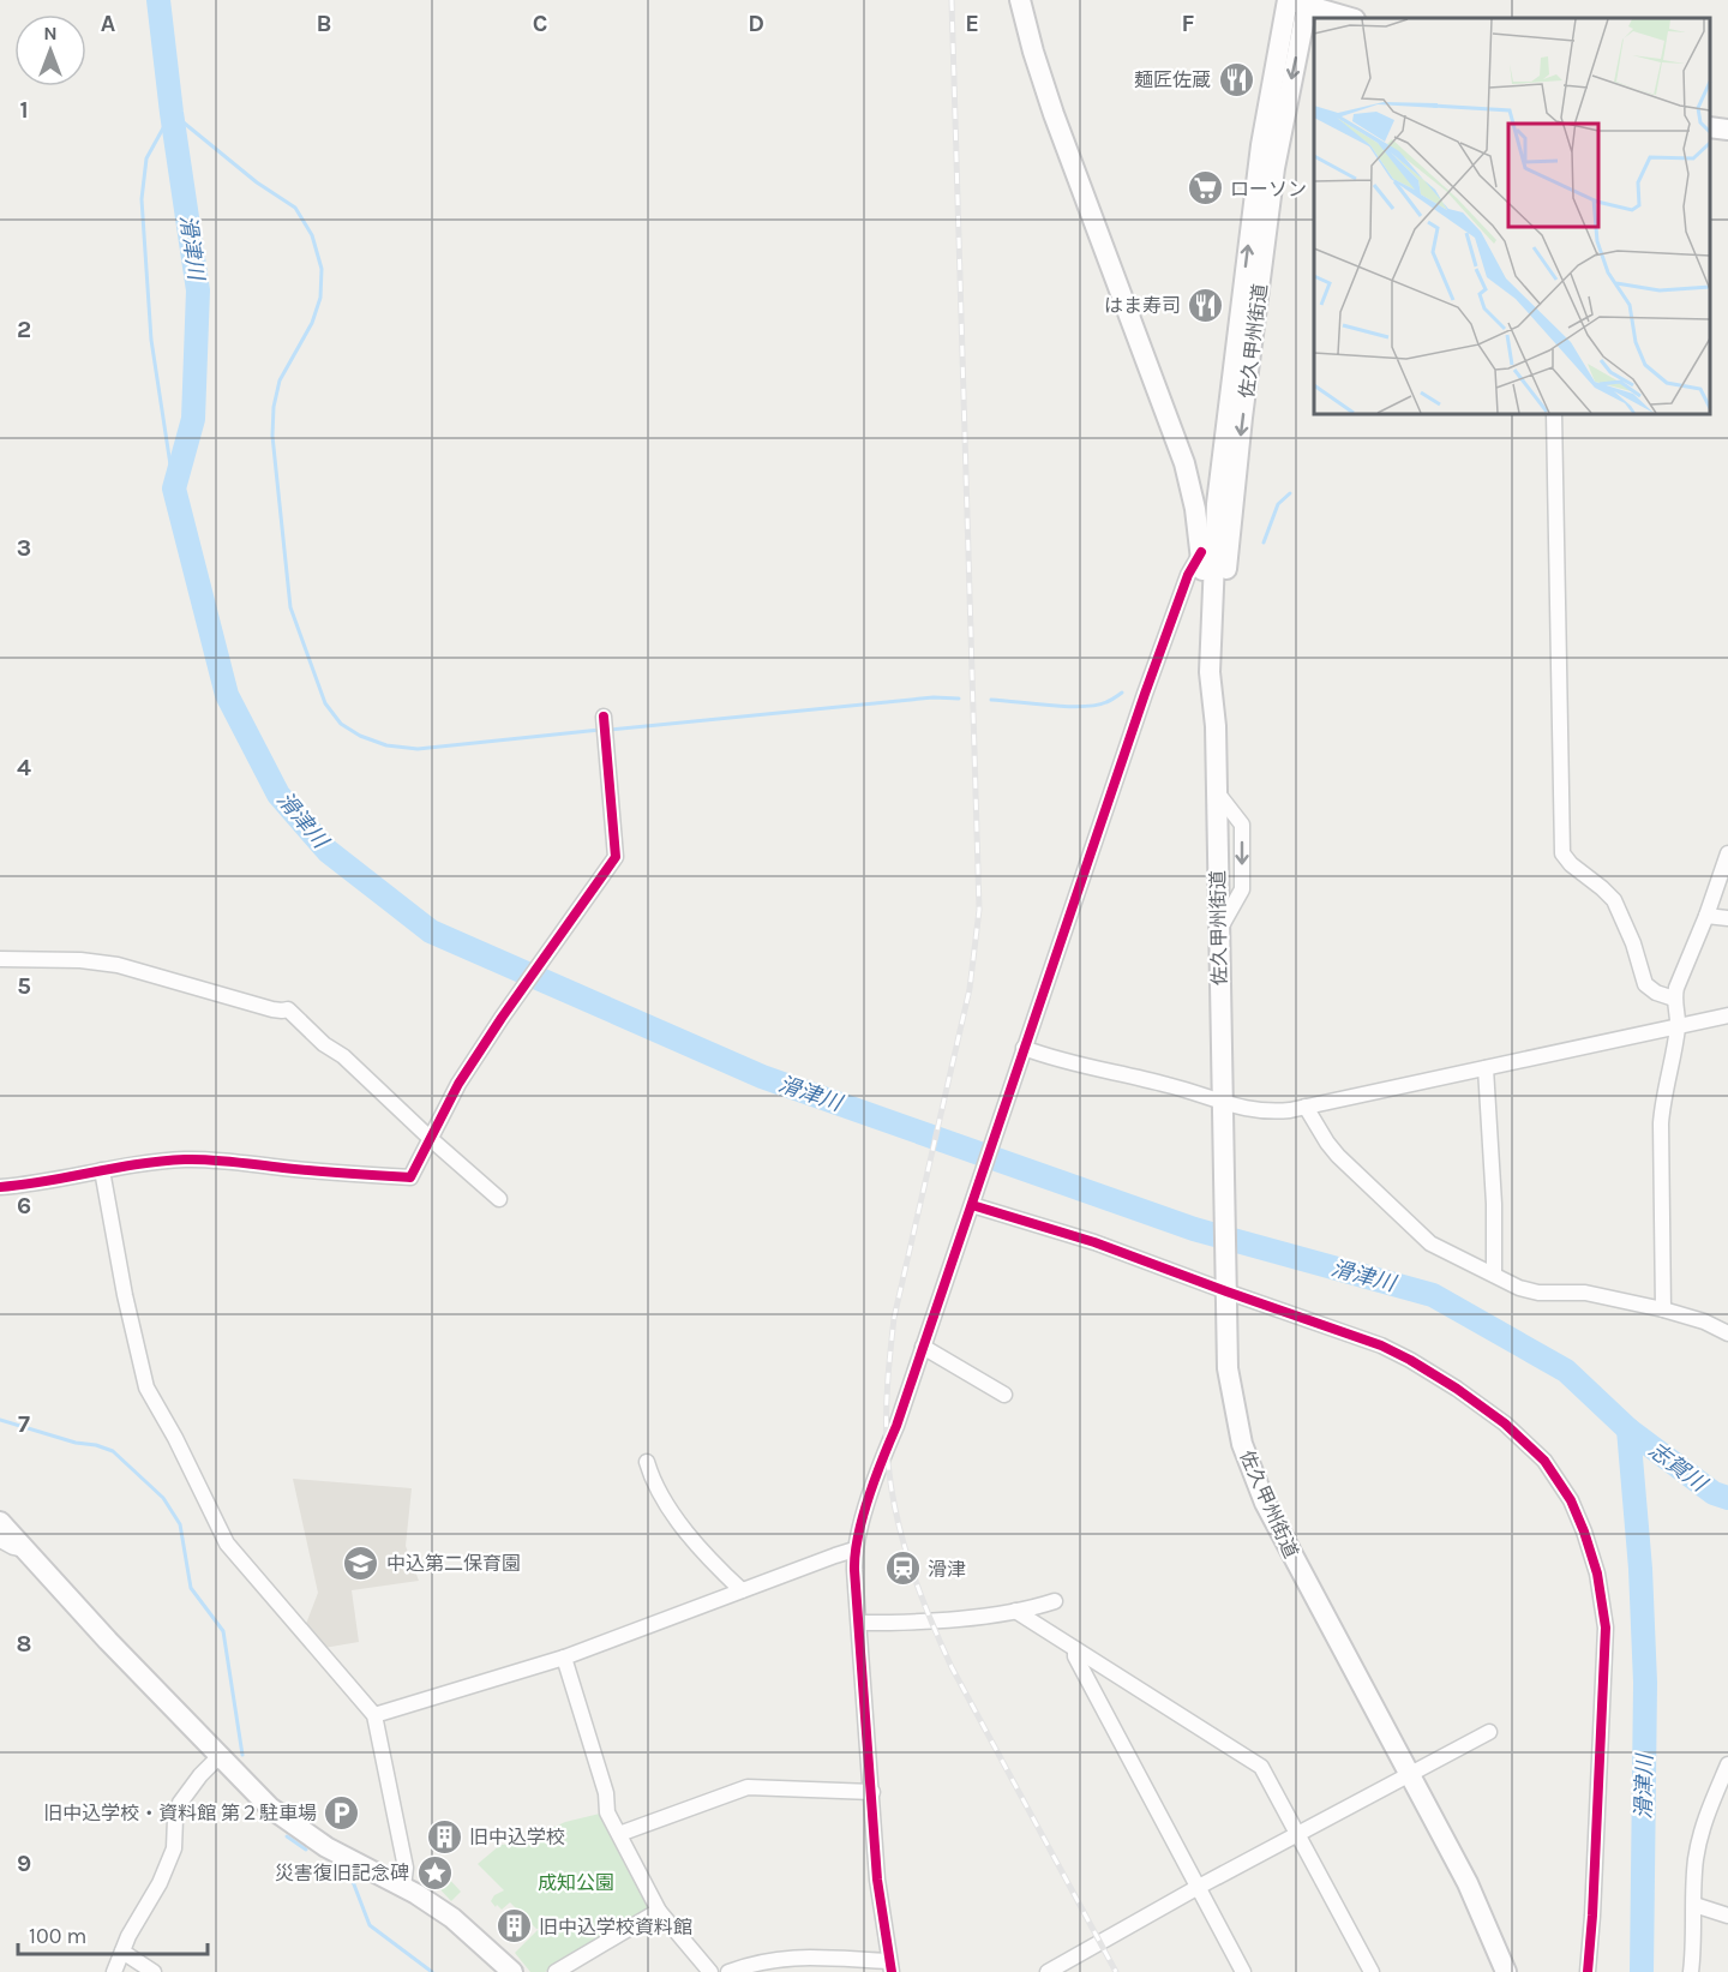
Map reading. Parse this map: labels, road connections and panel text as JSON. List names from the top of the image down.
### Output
{
  "streets": {
    "main road": ["佐久甲州街道"]
  },
  "water": ["滑津川", "志賀川"],
  "parks": ["成知公園"],
  "places": {
    "restaurant": ["麺匠佐蔵", "はま寿司"],
    "supermarket": ["ローソン"],
    "school or university": ["中込第二保育園"],
    "station": ["滑津"],
    "parking": ["旧中込学校・資料館 第２駐車場"],
    "building": ["旧中込学校", "旧中込学校資料館"],
    "place": ["災害復旧記念碑"]
  },
  "scale_bar": "100 m",
  "north": "top",
  "grid": {
    "columns": [
      "A",
      "B",
      "C",
      "D",
      "E",
      "F"
    ],
    "rows": [
      "1",
      "2",
      "3",
      "4",
      "5",
      "6",
      "7",
      "8",
      "9"
    ]
  }
}
